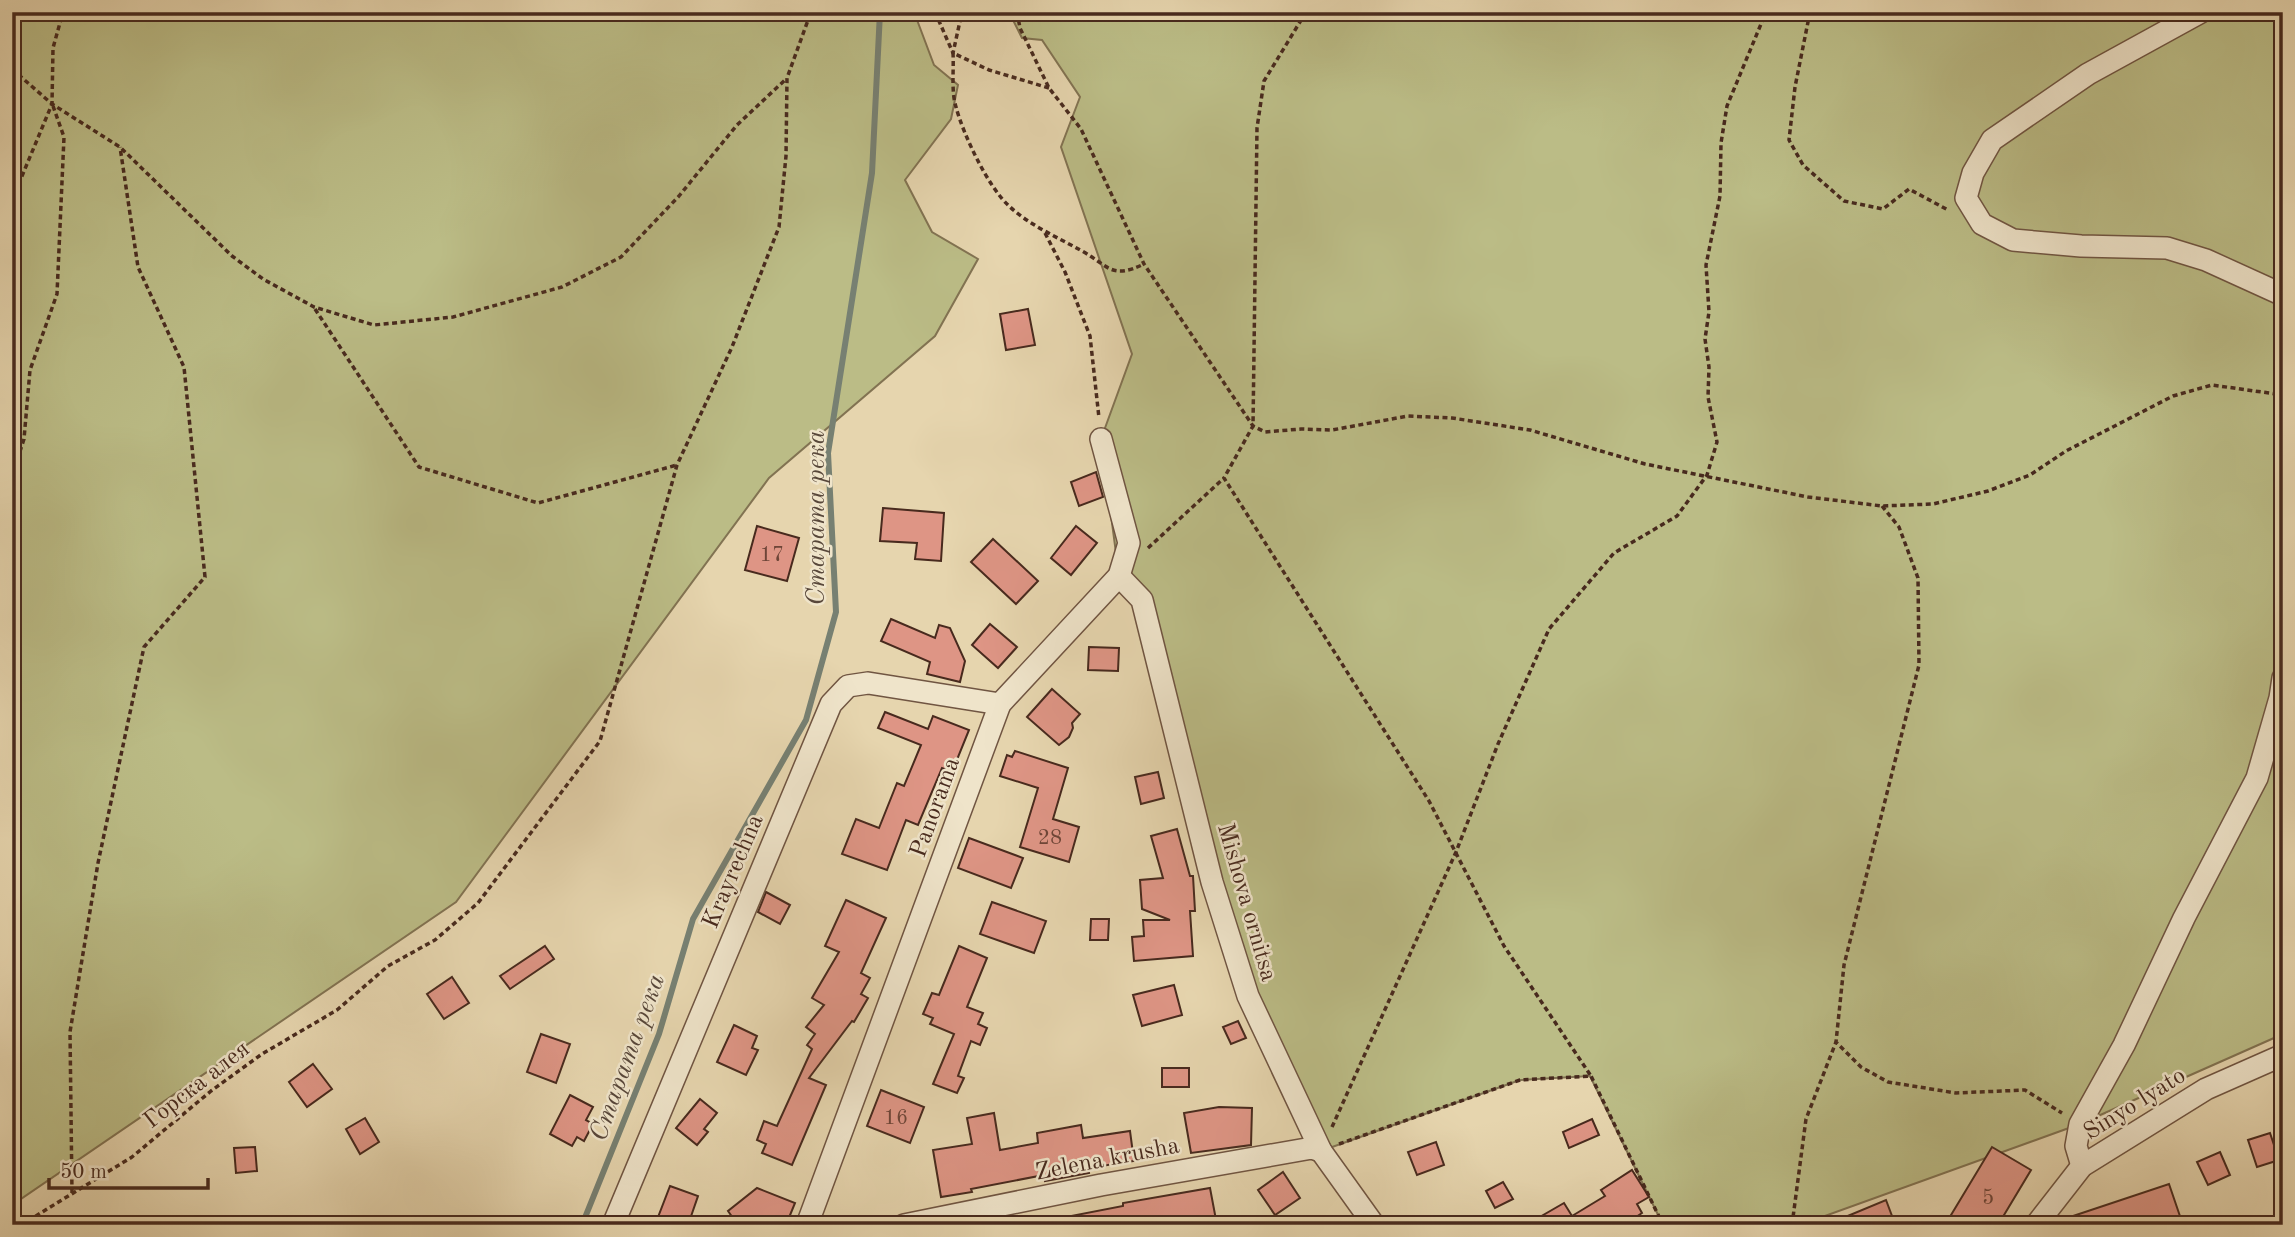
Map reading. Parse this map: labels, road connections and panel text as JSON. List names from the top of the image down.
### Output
{
  "streets": {
    "street": [
      "Panorama",
      "Krayrechna",
      "Mishova ornitsa",
      "Sinyo lyato",
      "Zelena krusha"
    ],
    "path": ["Горска алея"]
  },
  "crossings": [
    ["Panorama", "Krayrechna"],
    ["Panorama", "Mishova ornitsa"],
    ["Mishova ornitsa", "Zelena krusha"]
  ],
  "water": ["Старата река"],
  "house_numbers": [
    "17",
    "28",
    "16",
    "5"
  ],
  "scale_bar": "50 m"
}
